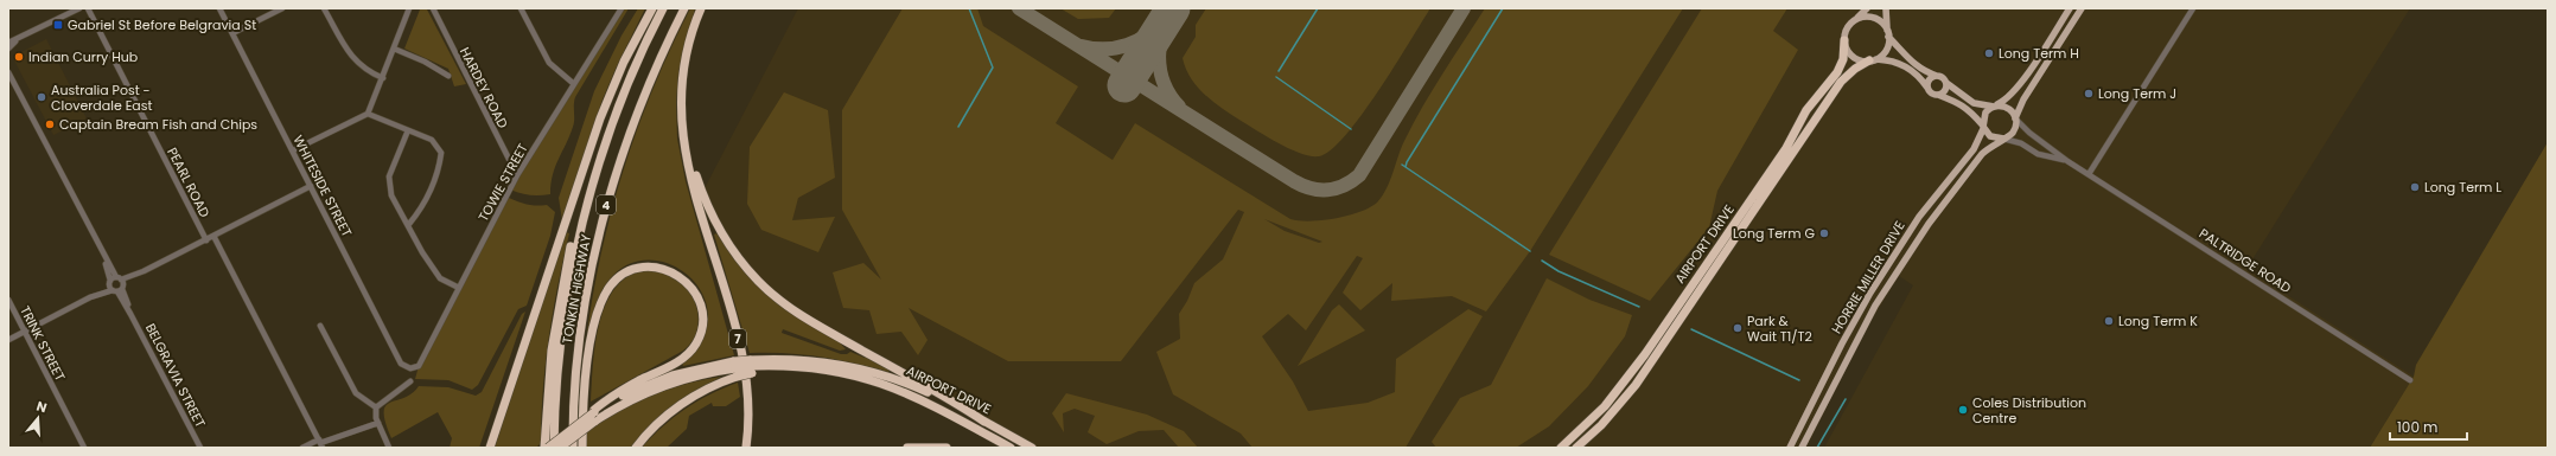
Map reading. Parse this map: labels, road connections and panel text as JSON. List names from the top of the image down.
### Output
{
  "streets": {
    "highway": [
      "4",
      "AIRPORT DRIVE",
      "TONKIN HIGHWAY",
      "7"
    ],
    "main road": ["HORRIE MILLER DRIVE"],
    "street": [
      "HARDEY ROAD",
      "PEARL ROAD",
      "TOWIE STREET",
      "WHITESIDE STREET",
      "PALTRIDGE ROAD",
      "TRINK STREET",
      "BELGRAVIA STREET"
    ]
  },
  "crossings": [
    ["HARDEY ROAD", "TOWIE STREET"],
    ["TOWIE STREET", "WHITESIDE STREET"],
    ["PALTRIDGE ROAD", "HORRIE MILLER DRIVE"]
  ],
  "places": {
    "transit": ["Gabriel St Before Belgravia St"],
    "other": [
      "Long Term H",
      "Indian Curry Hub",
      "Long Term J",
      "Australia Post - Cloverdale East",
      "Captain Bream Fish and Chips",
      "Long Term L",
      "Long Term G",
      "Long Term K",
      "Park & Wait T1/T2",
      "Coles Distribution Centre"
    ]
  },
  "scale_bar": "100 m",
  "north": "top"
}
